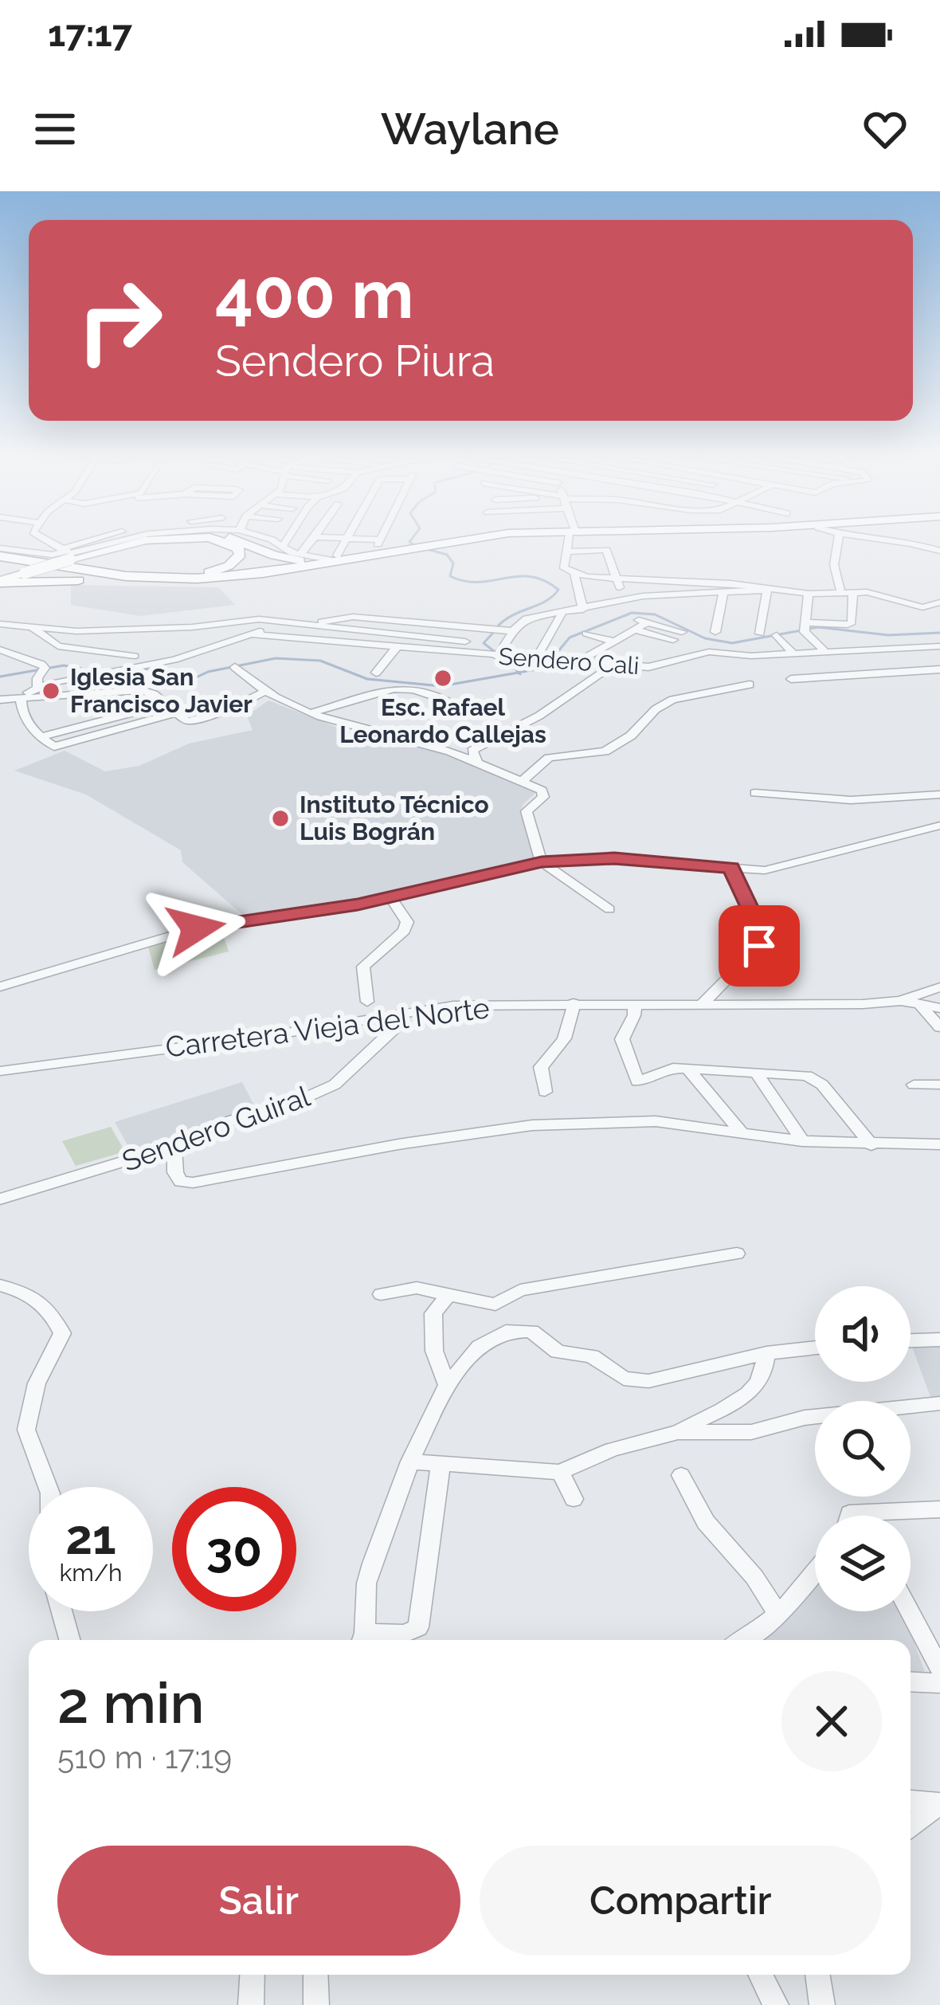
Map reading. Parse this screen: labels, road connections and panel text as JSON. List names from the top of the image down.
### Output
{
  "streets": {
    "street": ["Sendero Cali", "Carretera Vieja del Norte", "Sendero Guiral"]
  },
  "crossings": [
    ["Carretera Vieja del Norte", "Sendero Guiral"]
  ],
  "places": ["Esc. Rafael Leonardo Callejas", "Iglesia San Francisco Javier", "Instituto Técnico Luis Bográn"],
  "page": {
    "status": "17:17",
    "header": "Waylane",
    "turn": ["400 m", "Sendero Piura"],
    "speed": "21 km/h",
    "limit": "30",
    "heading": ["2 min", "510 m · 17:19"],
    "buttons": ["Salir", "Compartir"]
  }
}
